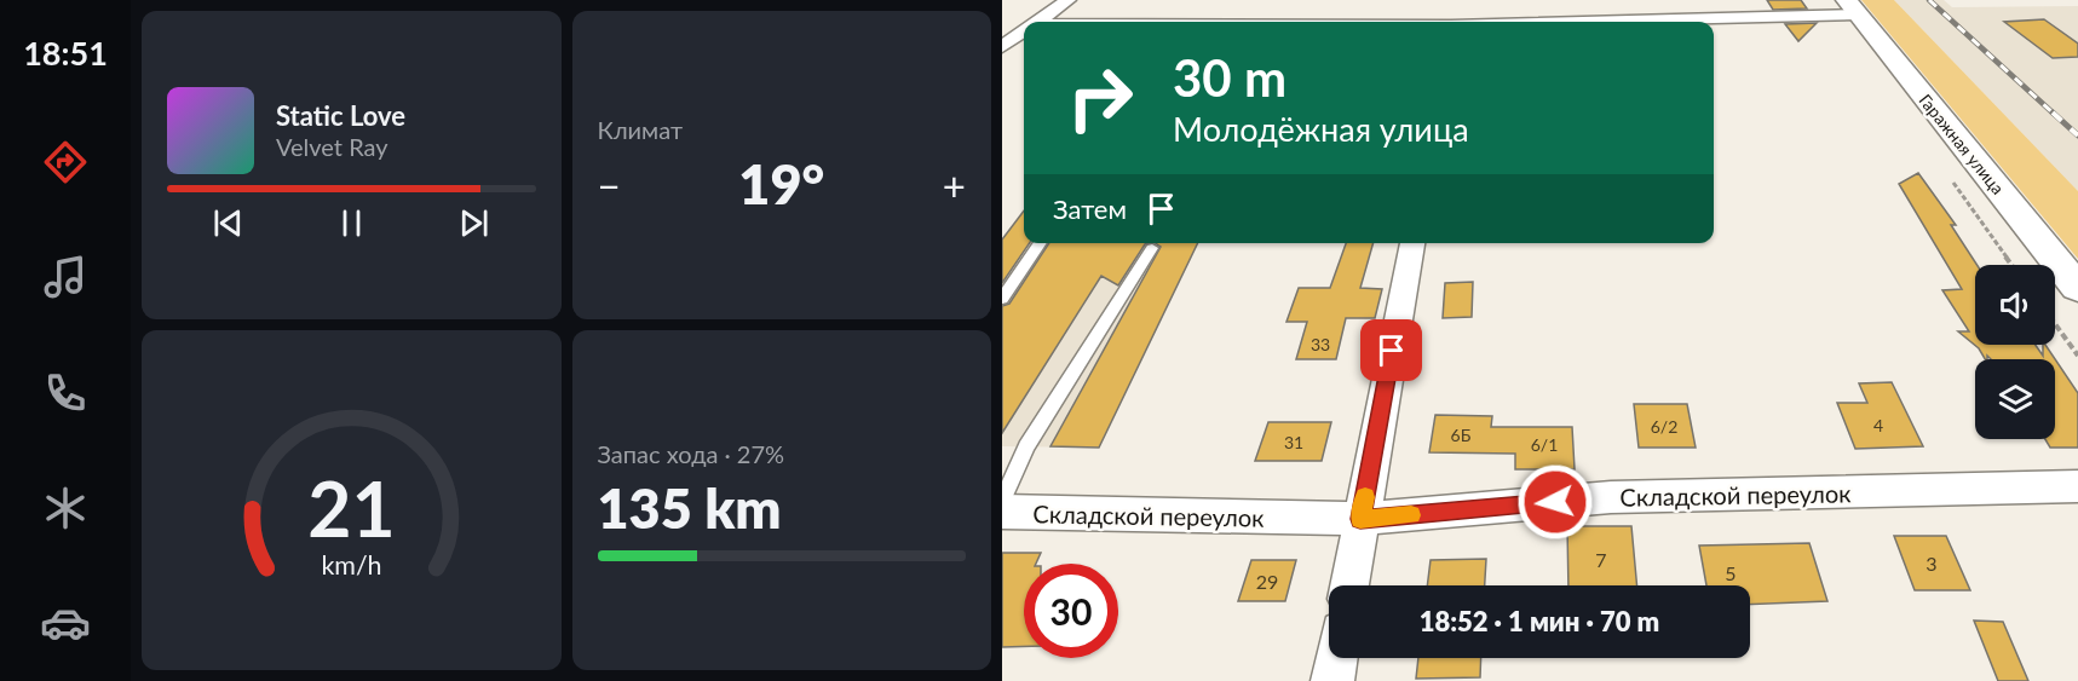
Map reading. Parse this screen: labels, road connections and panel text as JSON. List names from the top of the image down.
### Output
{
  "streets": {
    "street": ["Гаражная улица", "Складской переулок"]
  },
  "house_numbers": [
    "33",
    "4",
    "6/2",
    "6Б",
    "31",
    "6/1",
    "7",
    "3",
    "5",
    "29"
  ],
  "page": {
    "tabs": "18:51",
    "tile": [
      "Климат",
      ["Запас хода · 27%", "135 km"]
    ],
    "turn": ["30 m", "Молодёжная улица"],
    "song": ["Static Love", "Velvet Ray"],
    "heat": ["−", "19°", "+"],
    "then": "Затем",
    "limit": "30",
    "trip": "18:52 · 1 мин · 70 m",
    "gauge": ["21", "km/h"]
  }
}
